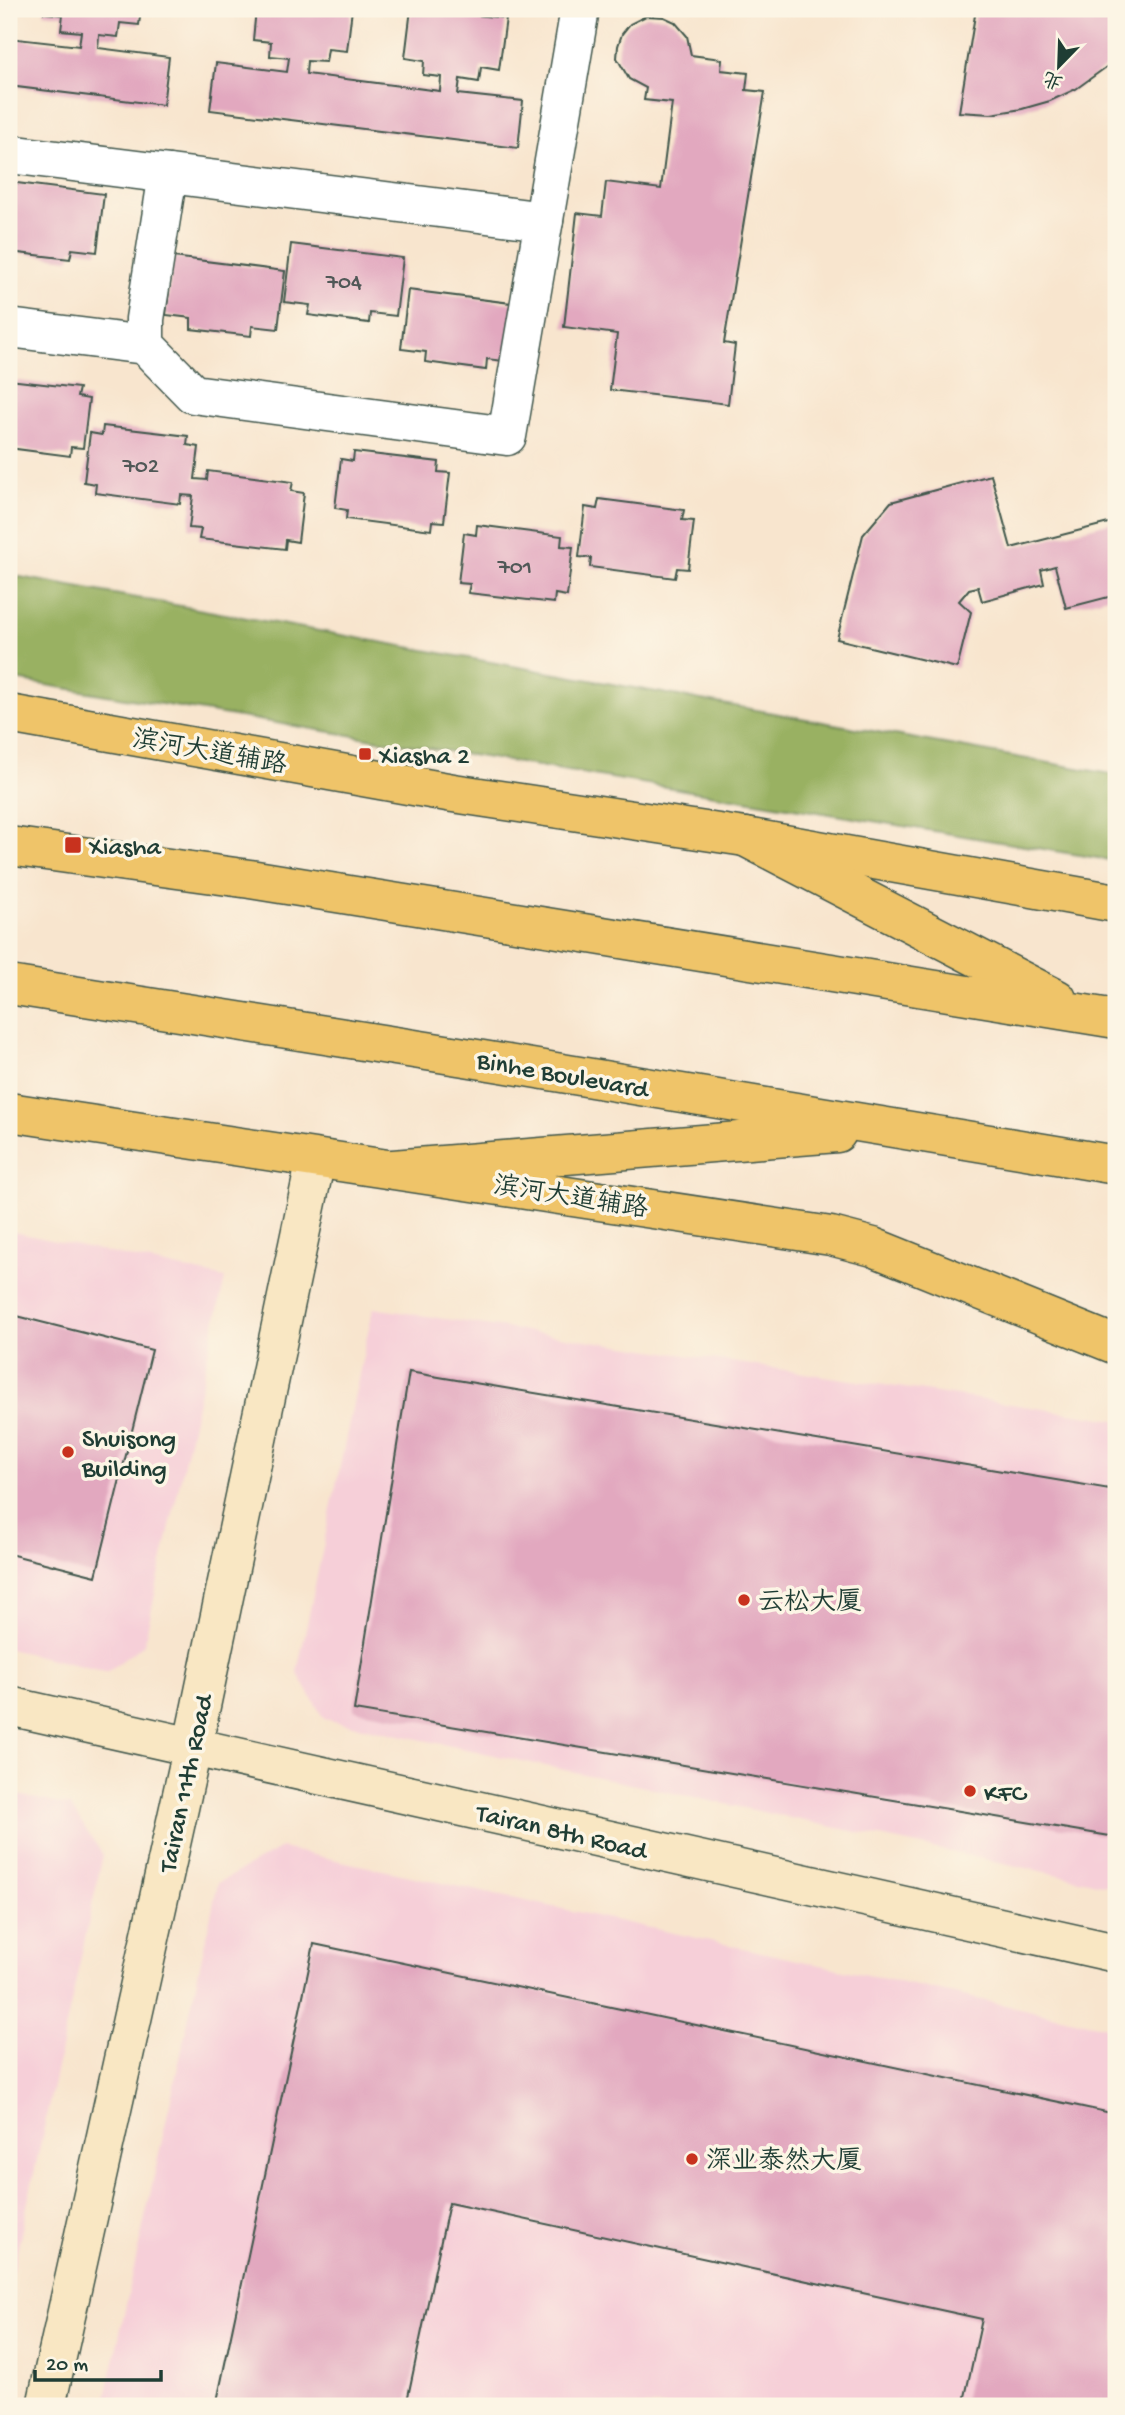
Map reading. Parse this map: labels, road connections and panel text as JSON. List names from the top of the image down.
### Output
{
  "streets": {
    "main road": ["滨河大道辅路", "Binhe Boulevard"],
    "street": ["Tairan 11th Road", "Tairan 8th Road"]
  },
  "crossings": [
    ["滨河大道辅路", "Tairan 11th Road"],
    ["Tairan 11th Road", "Tairan 8th Road"]
  ],
  "places": {
    "transit": ["Xiasha 2", "Xiasha"],
    "other": [
      "Shuisong Building",
      "云松大厦",
      "KFC",
      "深业泰然大厦"
    ]
  },
  "house_numbers": ["704", "702", "701"],
  "scale_bar": "20 m",
  "north": "bottom left"
}
